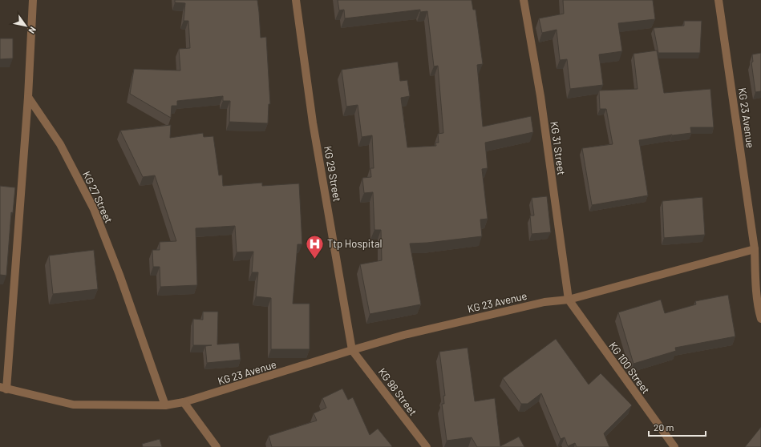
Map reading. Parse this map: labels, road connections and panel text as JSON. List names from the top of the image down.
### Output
{
  "streets": {
    "street": [
      "KG 23 Avenue",
      "KG 31 Street",
      "KG 29 Street",
      "KG 27 Street",
      "KG 100 Street",
      "KG 98 Street"
    ]
  },
  "crossings": [
    ["KG 23 Avenue", "KG 31 Street"],
    ["KG 23 Avenue", "KG 29 Street"],
    ["KG 23 Avenue", "KG 27 Street"],
    ["KG 23 Avenue", "KG 100 Street"],
    ["KG 23 Avenue", "KG 98 Street"],
    ["KG 31 Street", "KG 100 Street"],
    ["KG 29 Street", "KG 98 Street"]
  ],
  "places": {
    "hospital": ["Ttp Hospital"]
  },
  "scale_bar": "20 m",
  "north": "bottom right"
}
